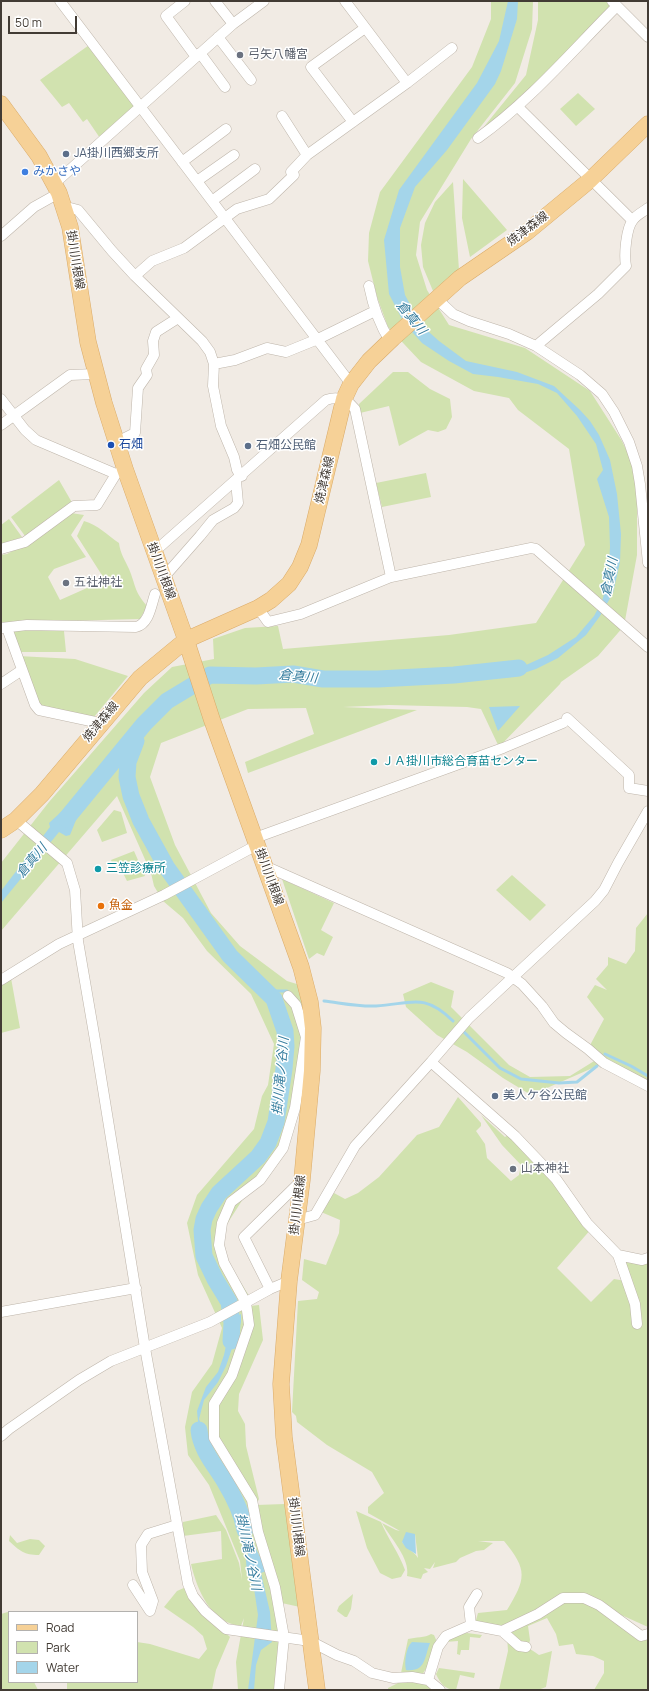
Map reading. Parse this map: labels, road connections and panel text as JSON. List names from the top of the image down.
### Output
{
  "streets": {
    "main road": ["焼津森線", "掛川川根線"]
  },
  "crossings": [
    ["焼津森線", "掛川川根線"]
  ],
  "water": ["倉真川", "掛川滝ノ谷川"],
  "places": [
    "弓矢八幡宮",
    "JA掛川西郷支所",
    "みかさや",
    "石畑",
    "石畑公民館",
    "五社神社",
    "ＪＡ掛川市総合育苗センター",
    "三笠診療所",
    "魚金",
    "美人ケ谷公民館",
    "山本神社"
  ],
  "legend": ["Road", "Park", "Water"],
  "scale_bar": "50 m"
}
